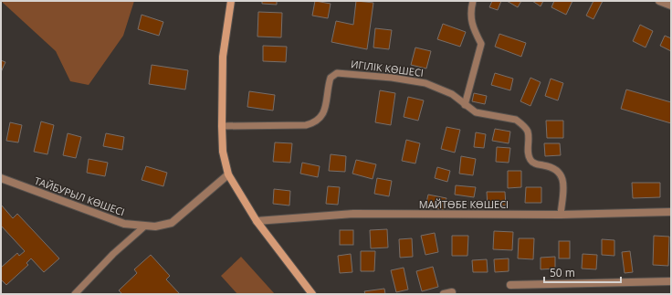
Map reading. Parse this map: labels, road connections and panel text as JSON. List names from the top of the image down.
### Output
{
  "streets": {
    "street": ["ТАЙБУРЫЛ КӨШЕСІ", "МАЙТӨБЕ КӨШЕСІ"],
    "lane": ["ИГІЛІК КӨШЕСІ"]
  },
  "crossings": [
    ["ИГІЛІК КӨШЕСІ", "МАЙТӨБЕ КӨШЕСІ"]
  ],
  "scale_bar": "50 m"
}
